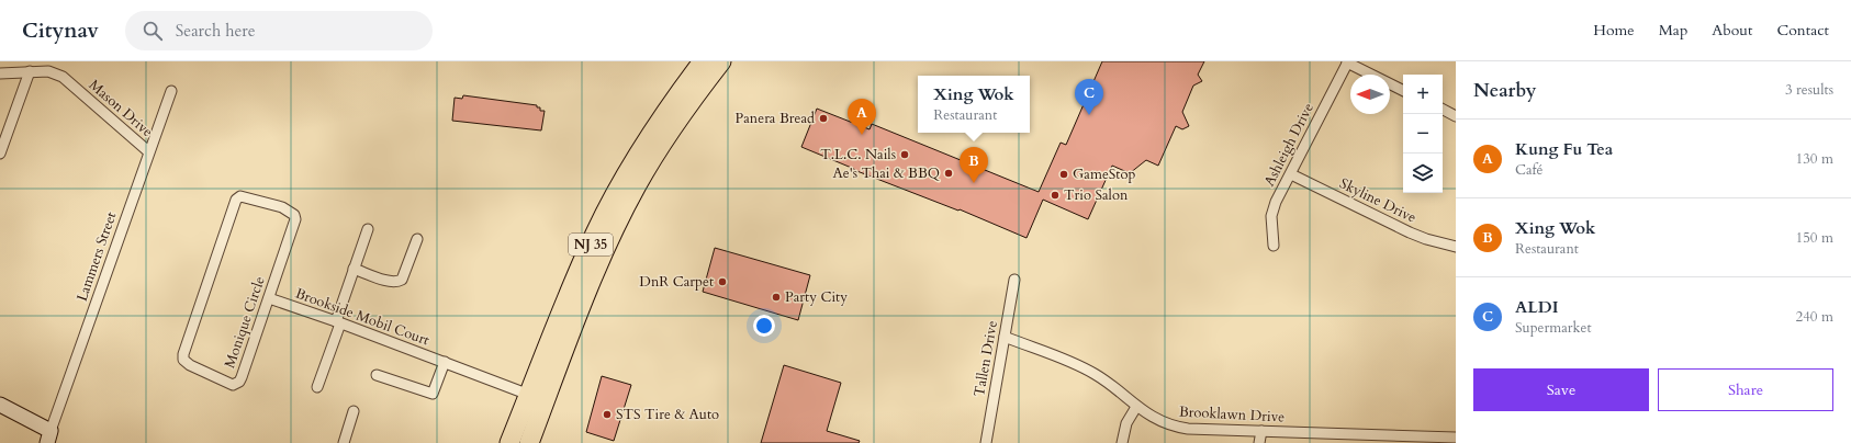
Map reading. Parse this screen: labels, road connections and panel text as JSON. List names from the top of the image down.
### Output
{
  "streets": {
    "highway": ["NJ 35"],
    "street": [
      "Mason Drive",
      "Ashleigh Drive",
      "Skyline Drive",
      "Lammers Street",
      "Brookside Mobil Court",
      "Monique Circle",
      "Tallen Drive",
      "Brooklawn Drive"
    ]
  },
  "crossings": [
    ["Mason Drive", "Lammers Street"],
    ["Ashleigh Drive", "Skyline Drive"],
    ["NJ 35", "Brookside Mobil Court"],
    ["Brookside Mobil Court", "Monique Circle"],
    ["Tallen Drive", "Brooklawn Drive"]
  ],
  "places": [
    "Panera Bread",
    "T.L.C. Nails",
    "Ae's Thai & BBQ",
    "GameStop",
    "Trio Salon",
    "DnR Carpet",
    "Party City",
    "STS Tire & Auto"
  ],
  "north": "left",
  "page": {
    "header": "Citynav",
    "search": "Search here",
    "nav": [
      "Home",
      "Map",
      "About",
      "Contact"
    ],
    "heading": ["Nearby", "3 results"],
    "map_buttons": ["+", "−"],
    "popup": ["Xing Wok", "Restaurant"],
    "pins": ["C", "A", "B"],
    "list": [
      {
        "mark": "A",
        "name": "Kung Fu Tea",
        "note": "Café",
        "value": "130 m"
      },
      {
        "mark": "B",
        "name": "Xing Wok",
        "note": "Restaurant",
        "value": "150 m"
      },
      {
        "mark": "C",
        "name": "ALDI",
        "note": "Supermarket",
        "value": "240 m"
      }
    ],
    "buttons": ["Save", "Share"]
  }
}
